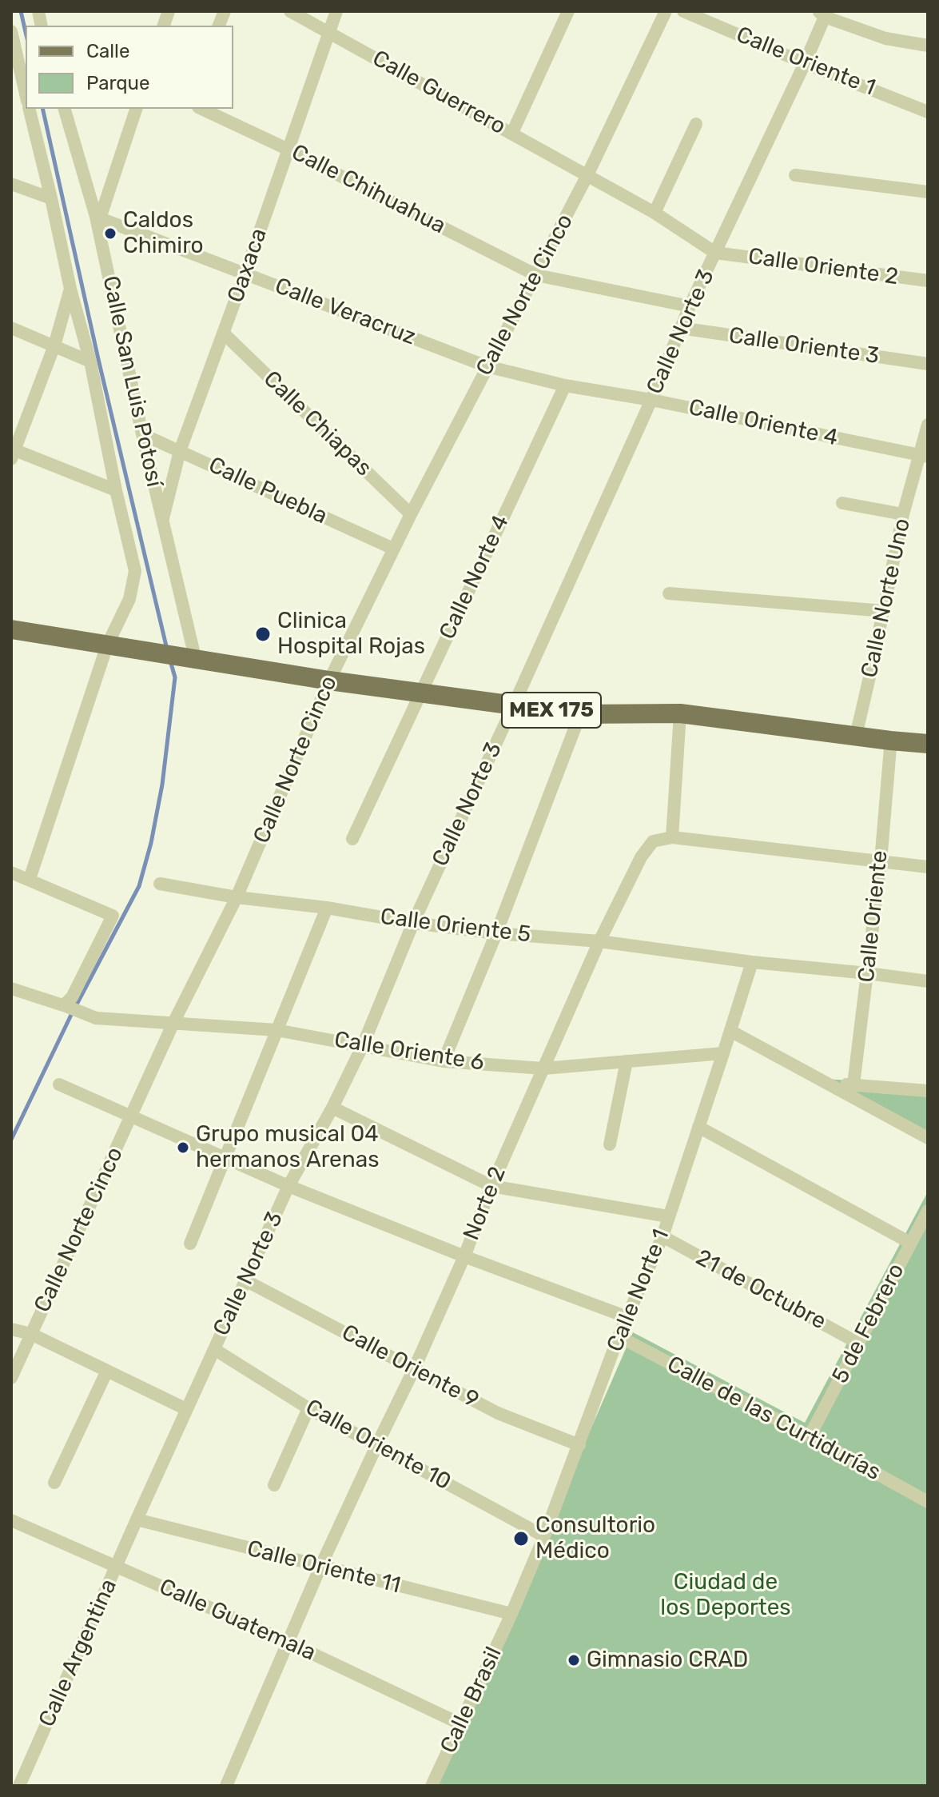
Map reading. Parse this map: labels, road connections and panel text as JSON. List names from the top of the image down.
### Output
{
  "streets": {
    "main road": ["MEX 175"],
    "street": [
      "Calle Oriente 1",
      "Calle Guerrero",
      "Calle Chihuahua",
      "Oaxaca",
      "Calle Oriente 2",
      "Calle Norte Cinco",
      "Calle Veracruz",
      "Calle Norte 3",
      "Calle Oriente 3",
      "Calle San Luis Potosí",
      "Calle Oriente 4",
      "Calle Chiapas",
      "Calle Puebla",
      "Calle Norte 4",
      "Calle Norte Uno",
      "Calle Oriente",
      "Calle Oriente 5",
      "Calle Oriente 6",
      "Norte 2",
      "21 de Octubre",
      "Calle Norte 1",
      "5 de Febrero",
      "Calle Oriente 9",
      "Calle de las Curtidurías",
      "Calle Oriente 10",
      "Calle Oriente 11",
      "Calle Guatemala",
      "Calle Argentina",
      "Calle Brasil"
    ]
  },
  "crossings": [
    ["Calle Oriente 1", "Calle Norte 3"],
    ["Calle Guerrero", "Oaxaca"],
    ["Calle Guerrero", "Calle Oriente 2"],
    ["Calle Guerrero", "Calle Norte Cinco"],
    ["Calle Chihuahua", "Oaxaca"],
    ["Calle Chihuahua", "Calle Norte Cinco"],
    ["Calle Chihuahua", "Calle Norte 3"],
    ["Oaxaca", "Calle Veracruz"],
    ["Oaxaca", "Calle San Luis Potosí"],
    ["Oaxaca", "Calle Chiapas"],
    ["Oaxaca", "Calle Puebla"],
    ["Calle Oriente 2", "Calle Norte Cinco"],
    ["Calle Oriente 2", "Calle Norte 3"],
    ["Calle Norte Cinco", "Calle Veracruz"],
    ["Calle Norte Cinco", "Calle Oriente 4"],
    ["Calle Norte Cinco", "Calle Chiapas"],
    ["Calle Norte Cinco", "Calle Puebla"],
    ["Calle Norte Cinco", "MEX 175"],
    ["Calle Norte Cinco", "Calle Oriente 5"],
    ["Calle Norte Cinco", "Calle Oriente 6"],
    ["Calle Veracruz", "Calle San Luis Potosí"],
    ["Calle Veracruz", "Calle Oriente 4"],
    ["Calle Norte 3", "Calle Oriente 3"],
    ["Calle Norte 3", "Calle Oriente 4"],
    ["Calle Norte 3", "MEX 175"],
    ["Calle Norte 3", "Calle Oriente 5"],
    ["Calle Norte 3", "Calle Oriente 6"],
    ["Calle Norte 3", "Calle Oriente 9"],
    ["Calle Norte 3", "Calle Oriente 10"],
    ["Calle Norte 3", "Calle Oriente 11"],
    ["Calle Norte 3", "Calle Argentina"],
    ["Calle San Luis Potosí", "Calle Puebla"],
    ["Calle San Luis Potosí", "MEX 175"],
    ["Calle Oriente 4", "Calle Norte 4"],
    ["Calle Oriente 4", "Calle Norte Uno"],
    ["Calle Norte 4", "MEX 175"],
    ["Calle Norte Uno", "MEX 175"],
    ["Calle Oriente", "Calle Oriente 5"],
    ["Calle Oriente 5", "Norte 2"],
    ["Calle Oriente 5", "Calle Norte 1"],
    ["Calle Oriente 6", "Norte 2"],
    ["Calle Oriente 6", "Calle Norte 1"],
    ["Norte 2", "Calle Oriente 9"],
    ["Norte 2", "Calle Oriente 10"],
    ["Norte 2", "Calle Oriente 11"],
    ["Norte 2", "Calle Guatemala"],
    ["21 de Octubre", "Calle Norte 1"],
    ["21 de Octubre", "5 de Febrero"],
    ["Calle Norte 1", "Calle Oriente 9"],
    ["Calle Norte 1", "Calle de las Curtidurías"],
    ["Calle Norte 1", "Calle Oriente 10"],
    ["Calle Norte 1", "Calle Oriente 11"],
    ["Calle Norte 1", "Calle Brasil"],
    ["5 de Febrero", "Calle de las Curtidurías"],
    ["Calle Oriente 11", "Calle Argentina"],
    ["Calle Oriente 11", "Calle Brasil"],
    ["Calle Guatemala", "Calle Argentina"],
    ["Calle Guatemala", "Calle Brasil"]
  ],
  "parks": ["Ciudad de los Deportes"],
  "places": [
    "Caldos Chimiro",
    "Clinica Hospital Rojas",
    "Grupo musical 04 hermanos Arenas",
    "Consultorio Médico",
    "Gimnasio CRAD"
  ],
  "legend": ["Calle", "Parque"]
}
